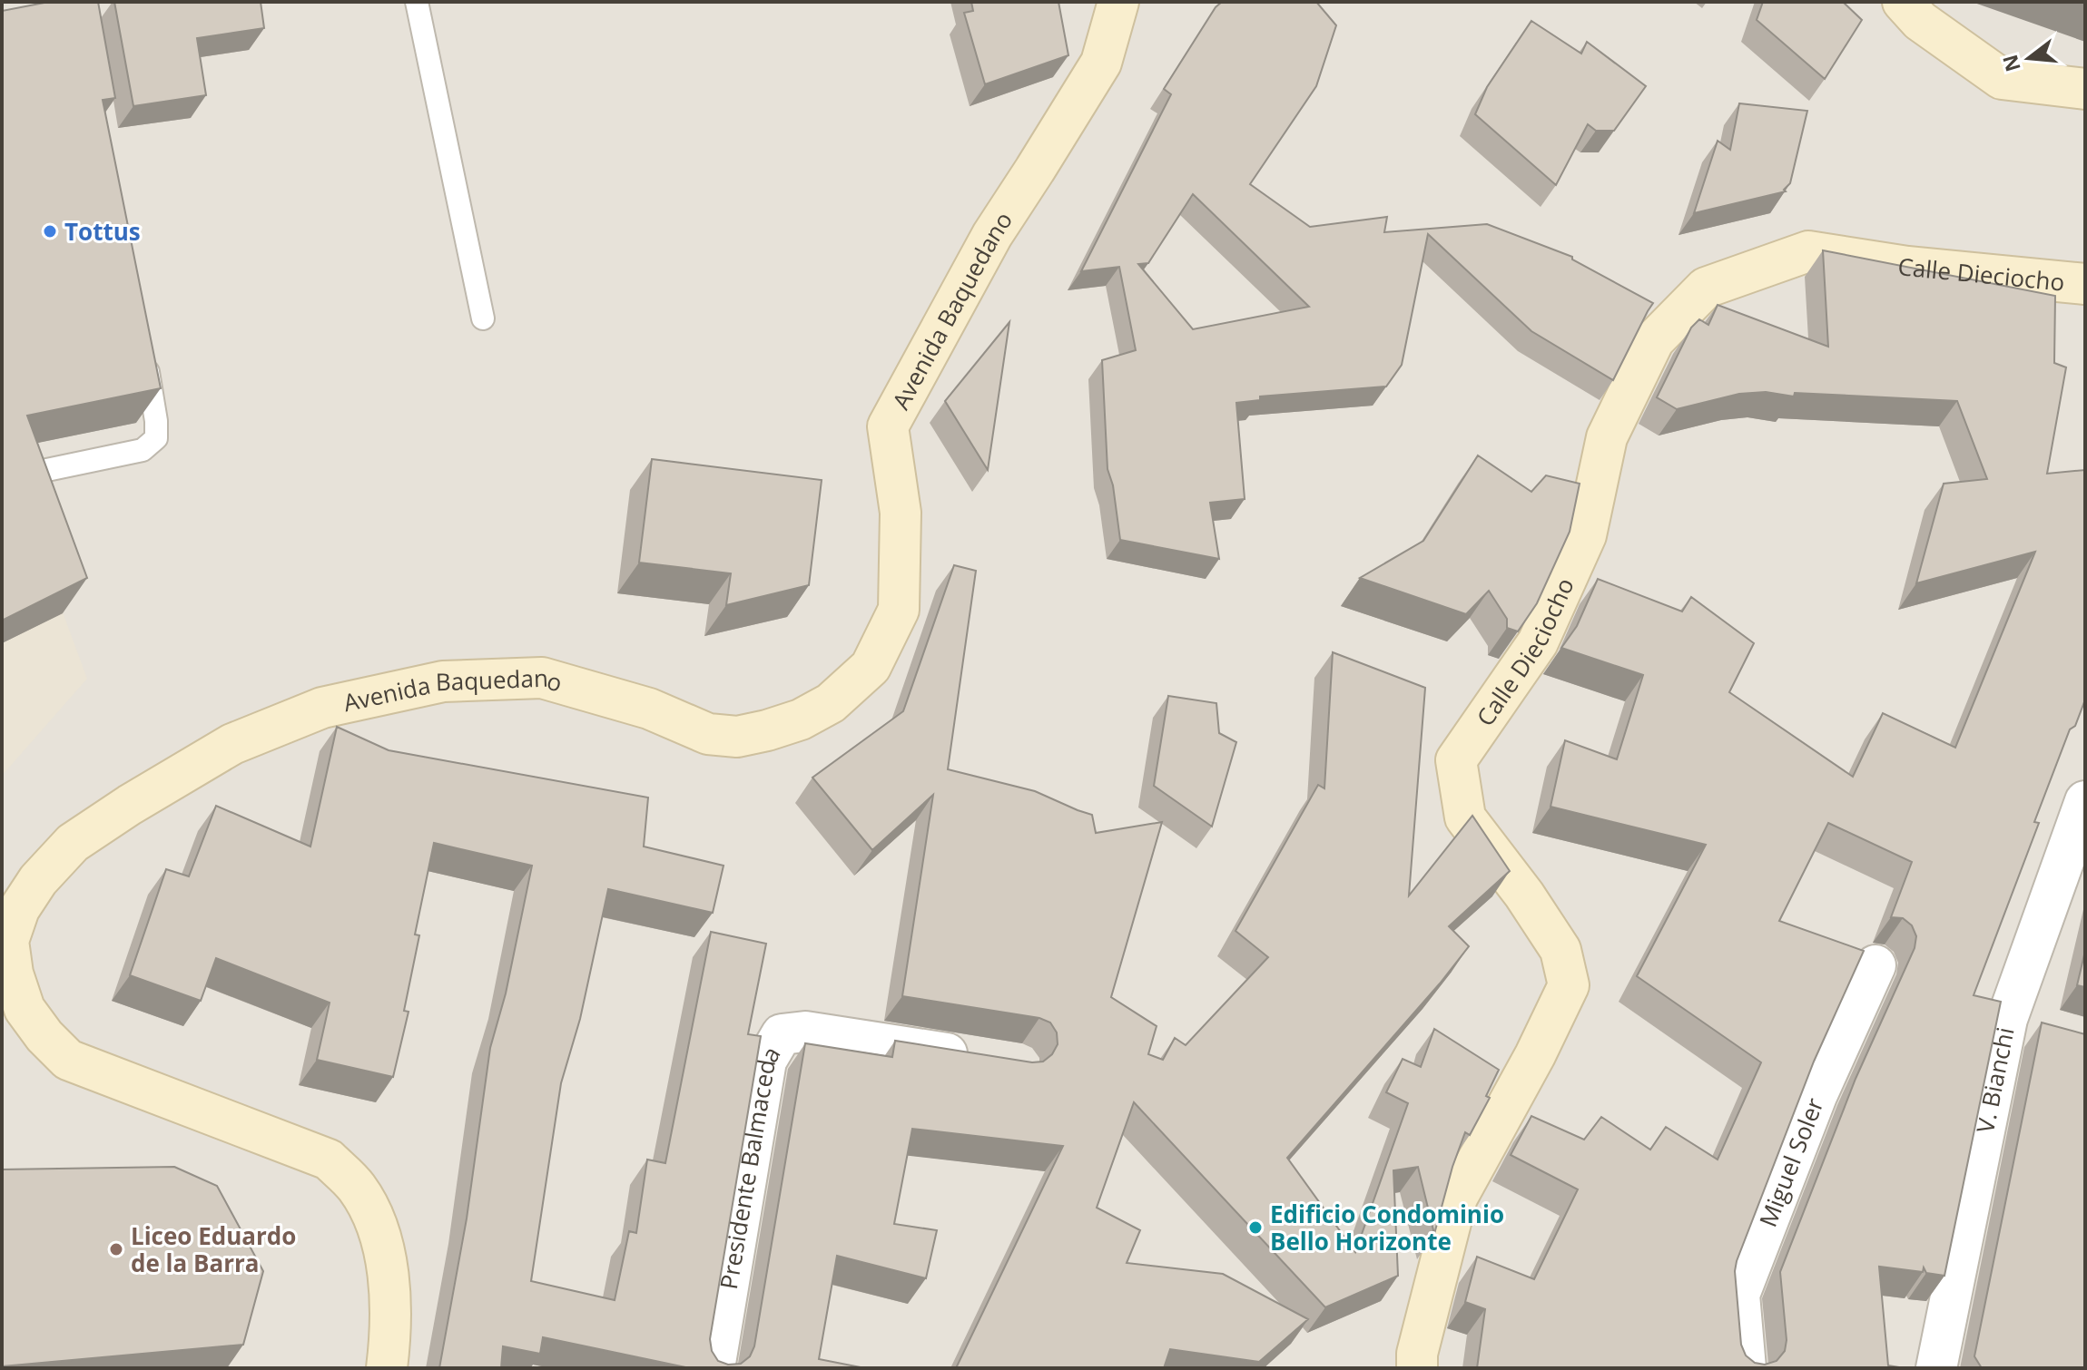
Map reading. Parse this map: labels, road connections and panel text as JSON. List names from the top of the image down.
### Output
{
  "streets": {
    "street": [
      "Calle Dieciocho",
      "Avenida Baquedano",
      "V. Bianchi",
      "Miguel Soler",
      "Presidente Balmaceda"
    ]
  },
  "places": ["Tottus", "Edificio Condominio Bello Horizonte", "Liceo Eduardo de la Barra"],
  "north": "left"
}
